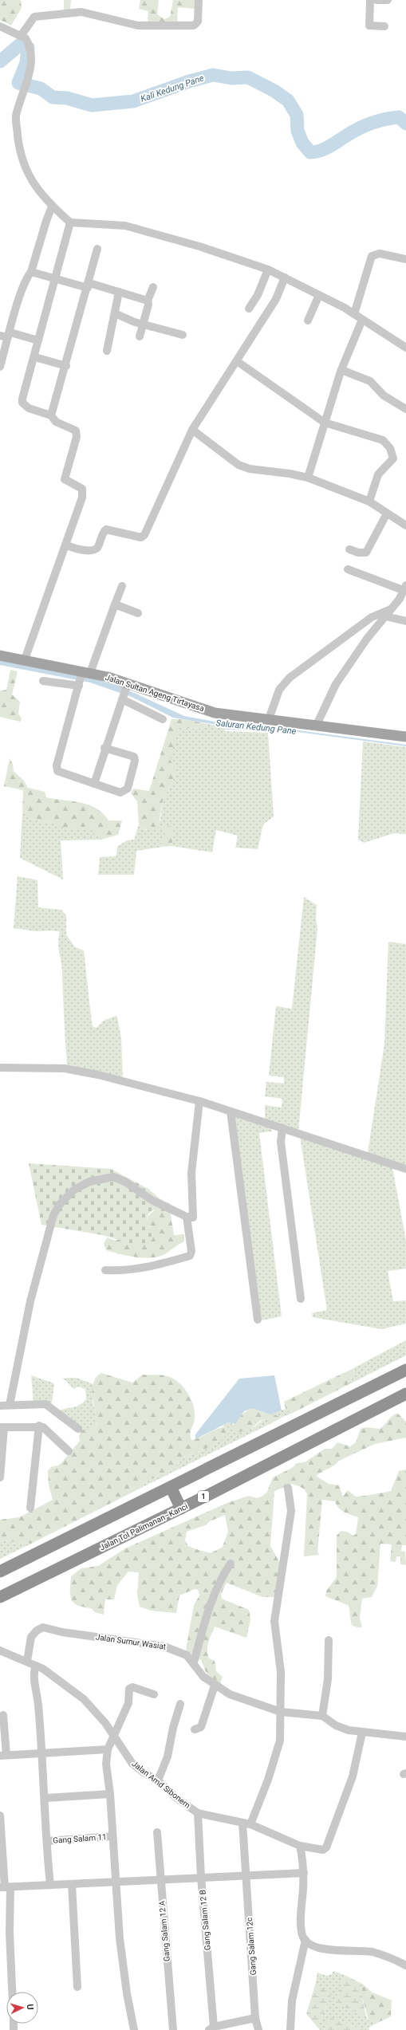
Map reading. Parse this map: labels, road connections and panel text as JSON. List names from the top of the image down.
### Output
{
  "streets": {
    "highway": ["1", "Jalan Tol Palimanan–Kanci"],
    "main road": ["Jalan Sultan Ageng Tirtayasa"],
    "street": [
      "Jalan Sumur Wasiat",
      "Jalan Amd Sibonem",
      "Gang Salam 11",
      "Gang Salam 12 B",
      "Gang Salam 12 A",
      "Gang Salam 12c"
    ]
  },
  "crossings": [
    ["Jalan Sumur Wasiat", "Jalan Amd Sibonem"],
    ["Jalan Amd Sibonem", "Gang Salam 12 B"],
    ["Jalan Amd Sibonem", "Gang Salam 12c"]
  ],
  "water": ["Kali Kedung Pane", "Saluran Kedung Pane"],
  "north": "right"
}
